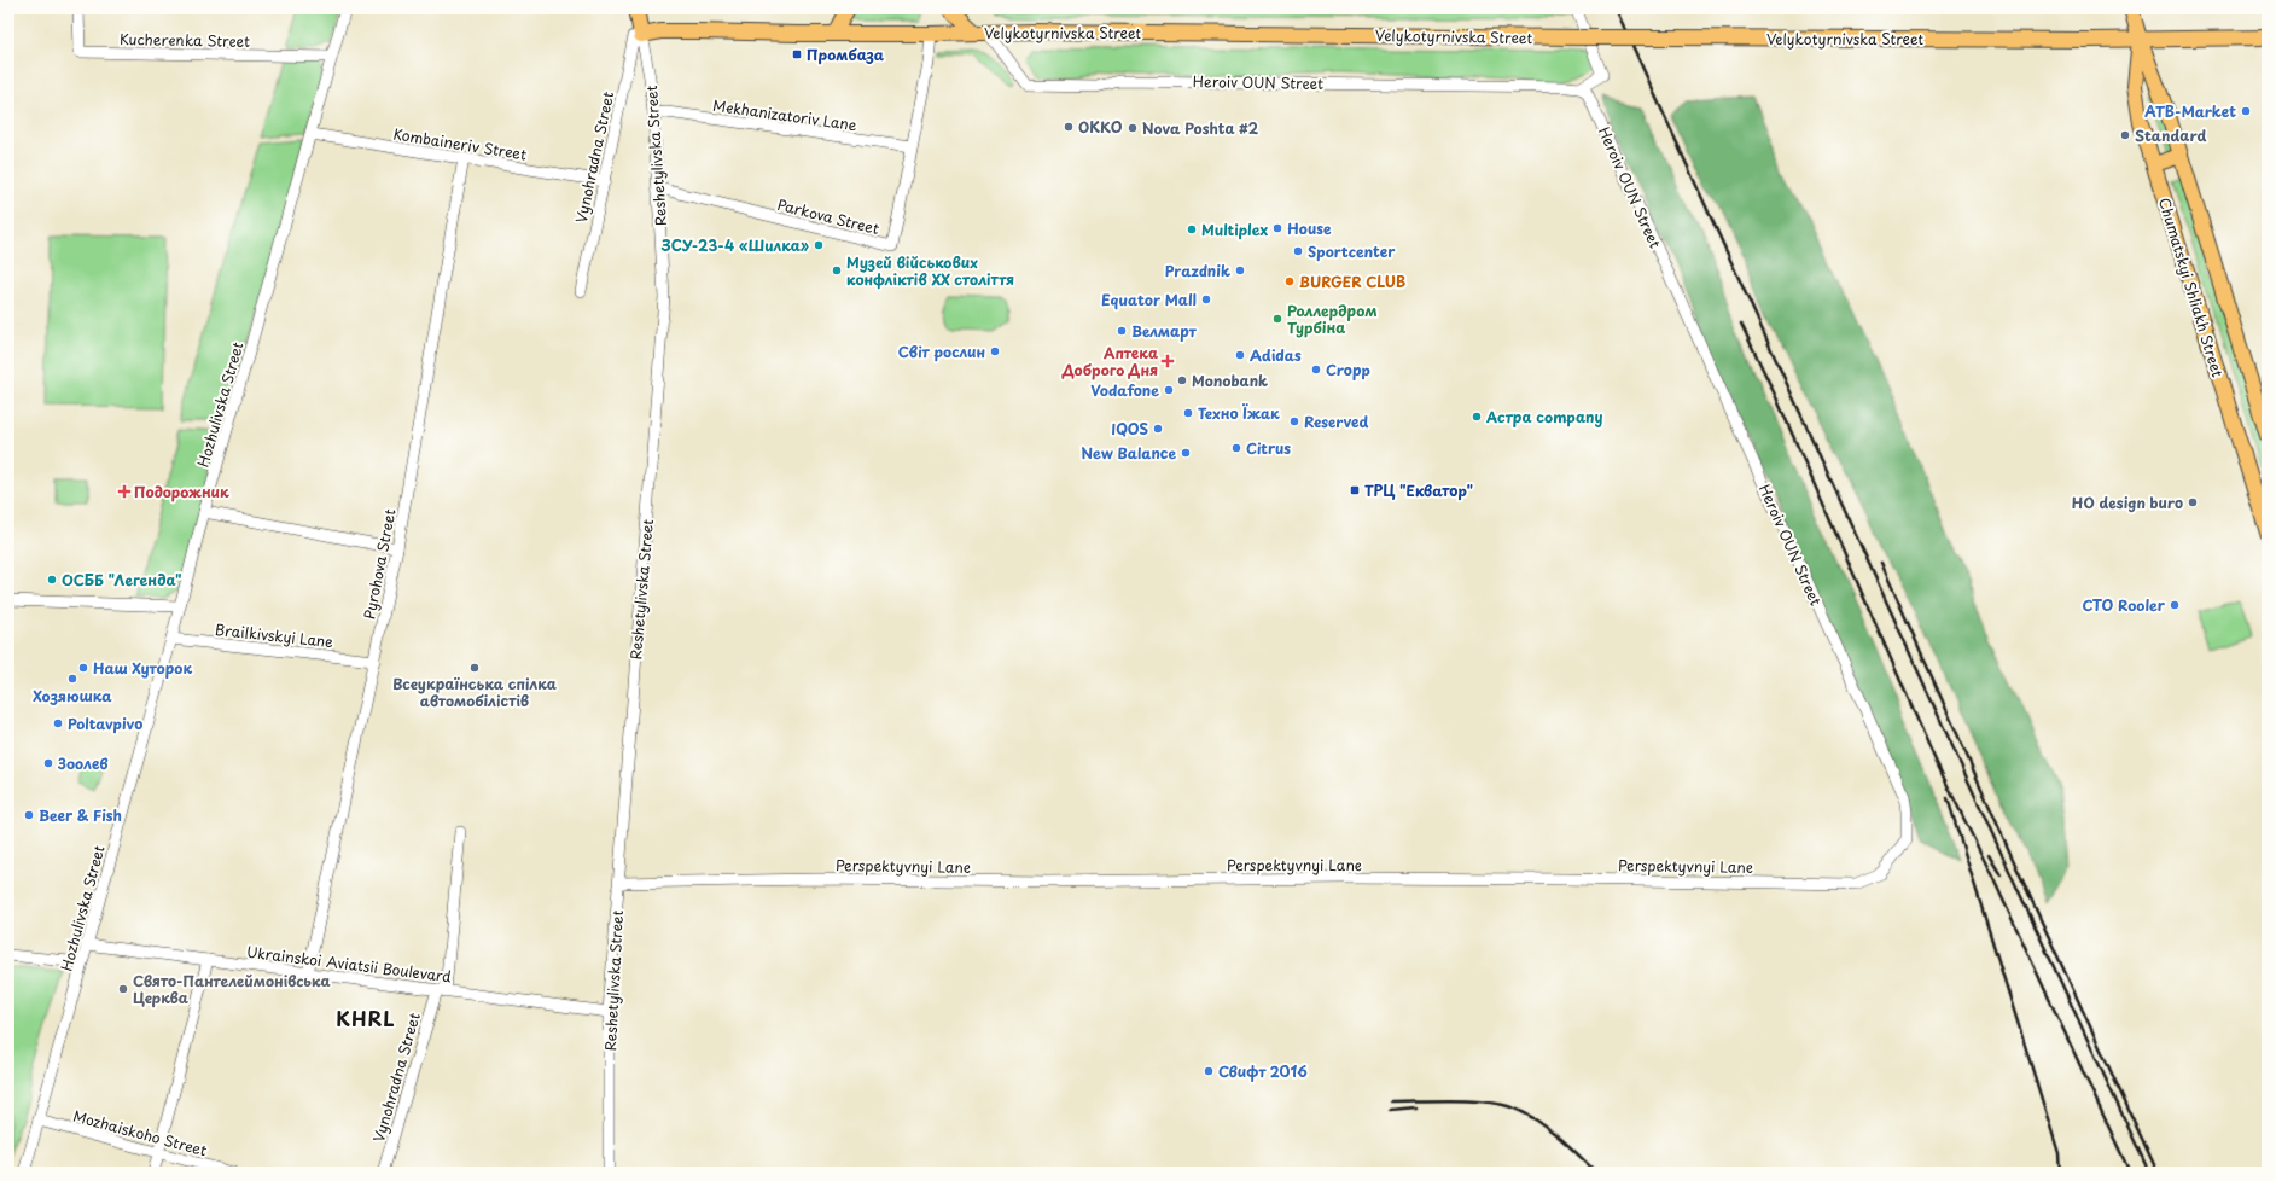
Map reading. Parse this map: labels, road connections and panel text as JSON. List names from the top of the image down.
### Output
{
  "streets": {
    "main road": ["Velykotyrnivska Street", "Reshetylivska Street", "Chumatskyi Shliakh Street"],
    "street": [
      "Kucherenka Street",
      "Heroiv OUN Street",
      "Mekhanizatoriv Lane",
      "Kombaineriv Street",
      "Vynohradna Street",
      "Parkova Street",
      "Hozhulivska Street",
      "Pyrohova Street",
      "Brailkivskyi Lane",
      "Perspektyvnyi Lane",
      "Ukrainskoi Aviatsii Boulevard",
      "Mozhaiskoho Street"
    ]
  },
  "crossings": [
    ["Velykotyrnivska Street", "Heroiv OUN Street"],
    ["Velykotyrnivska Street", "Reshetylivska Street"],
    ["Velykotyrnivska Street", "Vynohradna Street"],
    ["Velykotyrnivska Street", "Parkova Street"],
    ["Velykotyrnivska Street", "Chumatskyi Shliakh Street"],
    ["Kucherenka Street", "Hozhulivska Street"],
    ["Heroiv OUN Street", "Perspektyvnyi Lane"],
    ["Mekhanizatoriv Lane", "Reshetylivska Street"],
    ["Mekhanizatoriv Lane", "Parkova Street"],
    ["Kombaineriv Street", "Vynohradna Street"],
    ["Kombaineriv Street", "Hozhulivska Street"],
    ["Kombaineriv Street", "Pyrohova Street"],
    ["Reshetylivska Street", "Vynohradna Street"],
    ["Reshetylivska Street", "Parkova Street"],
    ["Reshetylivska Street", "Perspektyvnyi Lane"],
    ["Reshetylivska Street", "Ukrainskoi Aviatsii Boulevard"],
    ["Vynohradna Street", "Ukrainskoi Aviatsii Boulevard"],
    ["Hozhulivska Street", "Brailkivskyi Lane"],
    ["Hozhulivska Street", "Ukrainskoi Aviatsii Boulevard"],
    ["Hozhulivska Street", "Mozhaiskoho Street"],
    ["Pyrohova Street", "Brailkivskyi Lane"],
    ["Pyrohova Street", "Ukrainskoi Aviatsii Boulevard"]
  ],
  "districts": ["KHRL"],
  "places": {
    "transit": ["Промбаза", "ТРЦ \"Екватор\""],
    "other": [
      "ATB-Market",
      "OKKO",
      "Nova Poshta #2",
      "Standard",
      "House",
      "Multiplex",
      "ЗСУ-23-4 «Шилка»",
      "Sportcenter",
      "Музей військових конфліктів ХХ століття",
      "Prazdnik",
      "BURGER CLUB",
      "Equator Mall",
      "Роллердром Турбіна",
      "Велмарт",
      "Світ рослин",
      "Adidas",
      "Cropp",
      "Monobank",
      "Vodafone",
      "Техно Їжак",
      "Астра company",
      "Reserved",
      "IQOS",
      "Citrus",
      "New Balance",
      "HO design buro",
      "ОСББ \"Легенда\"",
      "СТО Rooler",
      "Наш Хуторок",
      "Всеукраїнська спілка автомобілістів",
      "Хозяюшка",
      "Poltavpivo",
      "Зоолев",
      "Beer & Fish",
      "Свято-Пантелеймонівська Церква",
      "Свифт 2016"
    ],
    "health": ["Аптека Доброго Дня", "Подорожник"]
  }
}
